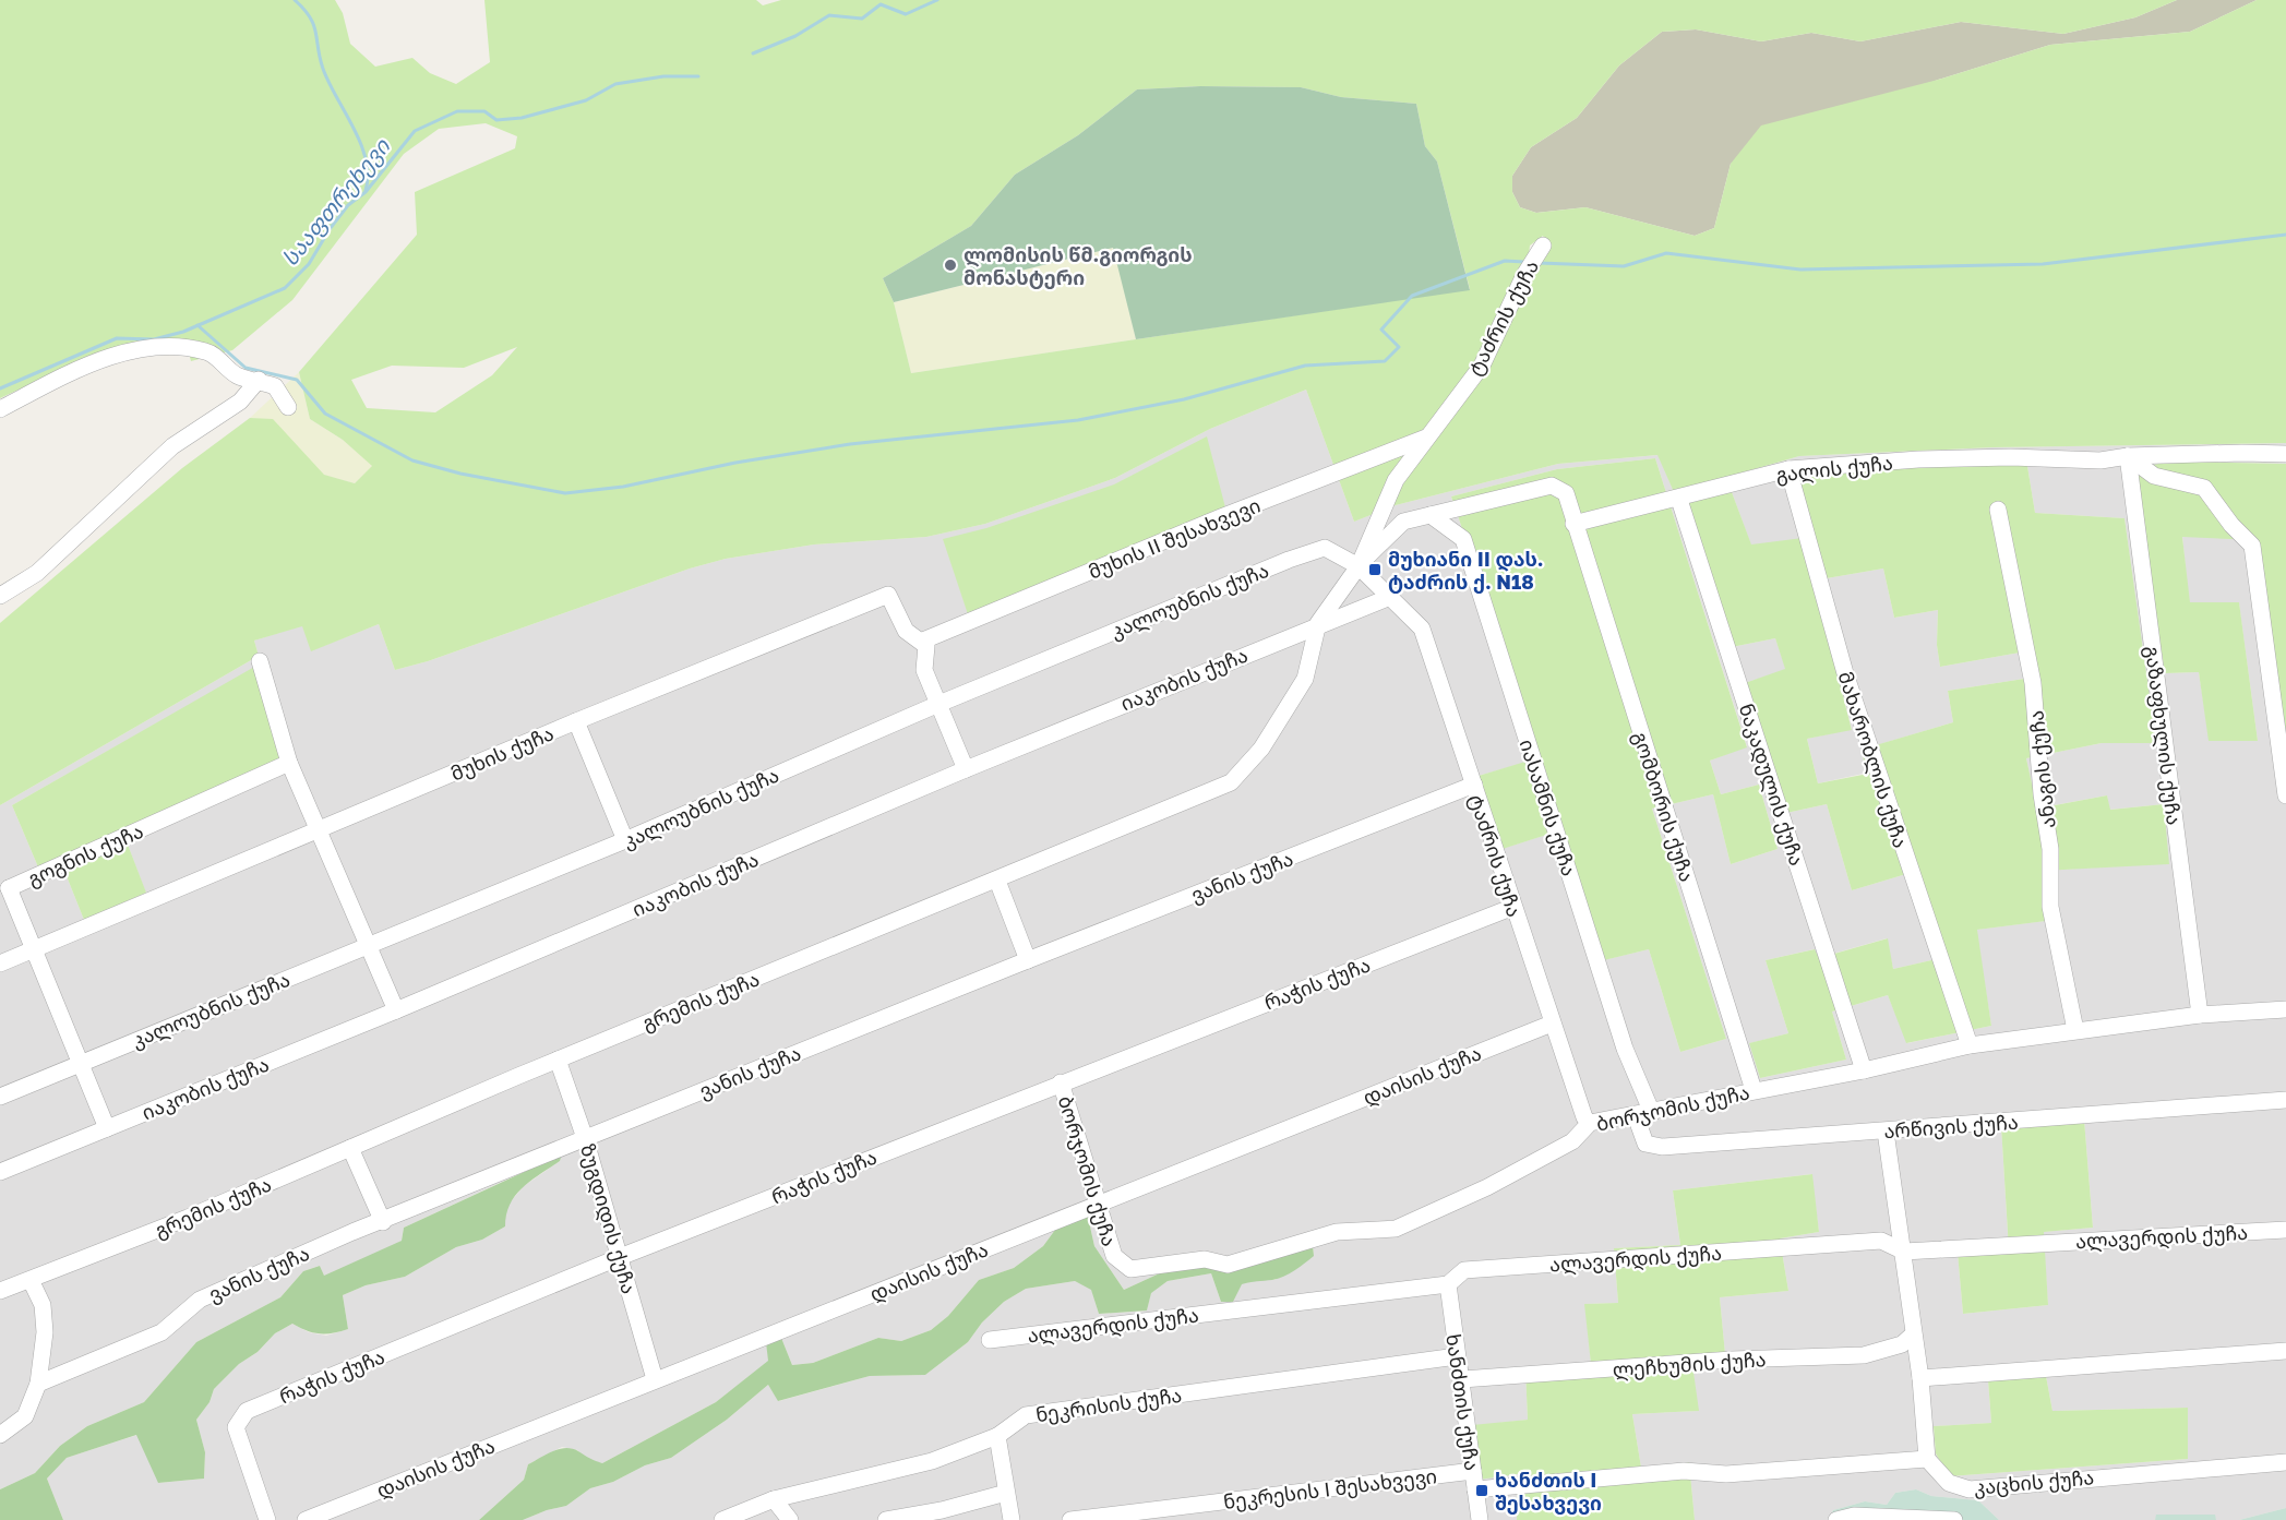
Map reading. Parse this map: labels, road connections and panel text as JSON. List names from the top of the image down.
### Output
{
  "streets": {
    "street": [
      "ტაძრის ქუჩა",
      "გალის ქუჩა",
      "მუხის II შესახვევი",
      "კალოუბნის ქუჩა",
      "იაკობის ქუჩა",
      "გაზაფხულის ქუჩა",
      "მუხის ქუჩა",
      "მახარობლის ქუჩა",
      "ანაგის ქუჩა",
      "ნაკადულის ქუჩა",
      "გომბორის ქუჩა",
      "იასამნის ქუჩა",
      "გოგნის ქუჩა",
      "ვანის ქუჩა",
      "რაჭის ქუჩა",
      "გრემის ქუჩა",
      "დაისის ქუჩა",
      "ბორჯომის ქუჩა",
      "არწივის ქუჩა",
      "ზუგდიდის ქუჩა",
      "ალავერდის ქუჩა",
      "ლეჩხუმის ქუჩა",
      "ხანძთის ქუჩა",
      "ნეკრისის ქუჩა",
      "კაცხის ქუჩა",
      "ნეკრესის I შესახვევი"
    ]
  },
  "crossings": [
    ["ტაძრის ქუჩა", "მუხის II შესახვევი"],
    ["ტაძრის ქუჩა", "კალოუბნის ქუჩა"],
    ["ტაძრის ქუჩა", "იაკობის ქუჩა"],
    ["ტაძრის ქუჩა", "ვანის ქუჩა"],
    ["ტაძრის ქუჩა", "რაჭის ქუჩა"],
    ["ტაძრის ქუჩა", "გრემის ქუჩა"],
    ["ტაძრის ქუჩა", "დაისის ქუჩა"],
    ["ტაძრის ქუჩა", "ბორჯომის ქუჩა"],
    ["გალის ქუჩა", "გაზაფხულის ქუჩა"],
    ["გალის ქუჩა", "მახარობლის ქუჩა"],
    ["გალის ქუჩა", "ნაკადულის ქუჩა"],
    ["გალის ქუჩა", "გომბორის ქუჩა"],
    ["მუხის II შესახვევი", "მუხის ქუჩა"],
    ["კალოუბნის ქუჩა", "იაკობის ქუჩა"],
    ["კალოუბნის ქუჩა", "გოგნის ქუჩა"],
    ["იაკობის ქუჩა", "გოგნის ქუჩა"],
    ["იაკობის ქუჩა", "გრემის ქუჩა"],
    ["გაზაფხულის ქუჩა", "ბორჯომის ქუჩა"],
    ["მუხის ქუჩა", "გოგნის ქუჩა"],
    ["მახარობლის ქუჩა", "ბორჯომის ქუჩა"],
    ["ანაგის ქუჩა", "ბორჯომის ქუჩა"],
    ["ნაკადულის ქუჩა", "ბორჯომის ქუჩა"],
    ["გომბორის ქუჩა", "ბორჯომის ქუჩა"],
    ["იასამნის ქუჩა", "ბორჯომის ქუჩა"],
    ["იასამნის ქუჩა", "არწივის ქუჩა"],
    ["ვანის ქუჩა", "ზუგდიდის ქუჩა"],
    ["რაჭის ქუჩა", "ბორჯომის ქუჩა"],
    ["რაჭის ქუჩა", "ზუგდიდის ქუჩა"],
    ["გრემის ქუჩა", "ზუგდიდის ქუჩა"],
    ["დაისის ქუჩა", "ბორჯომის ქუჩა"],
    ["დაისის ქუჩა", "ზუგდიდის ქუჩა"],
    ["ბორჯომის ქუჩა", "არწივის ქუჩა"],
    ["ალავერდის ქუჩა", "ხანძთის ქუჩა"],
    ["ლეჩხუმის ქუჩა", "ხანძთის ქუჩა"],
    ["ხანძთის ქუჩა", "ნეკრისის ქუჩა"],
    ["ხანძთის ქუჩა", "ნეკრესის I შესახვევი"]
  ],
  "water": ["სააფთრეხევი"],
  "places": {
    "other": ["ლომისის წმ.გიორგის მონასტერი"],
    "transit": ["მუხიანი II დას. ტაძრის ქ. N18", "ხანძთის I შესახვევი"]
  }
}
